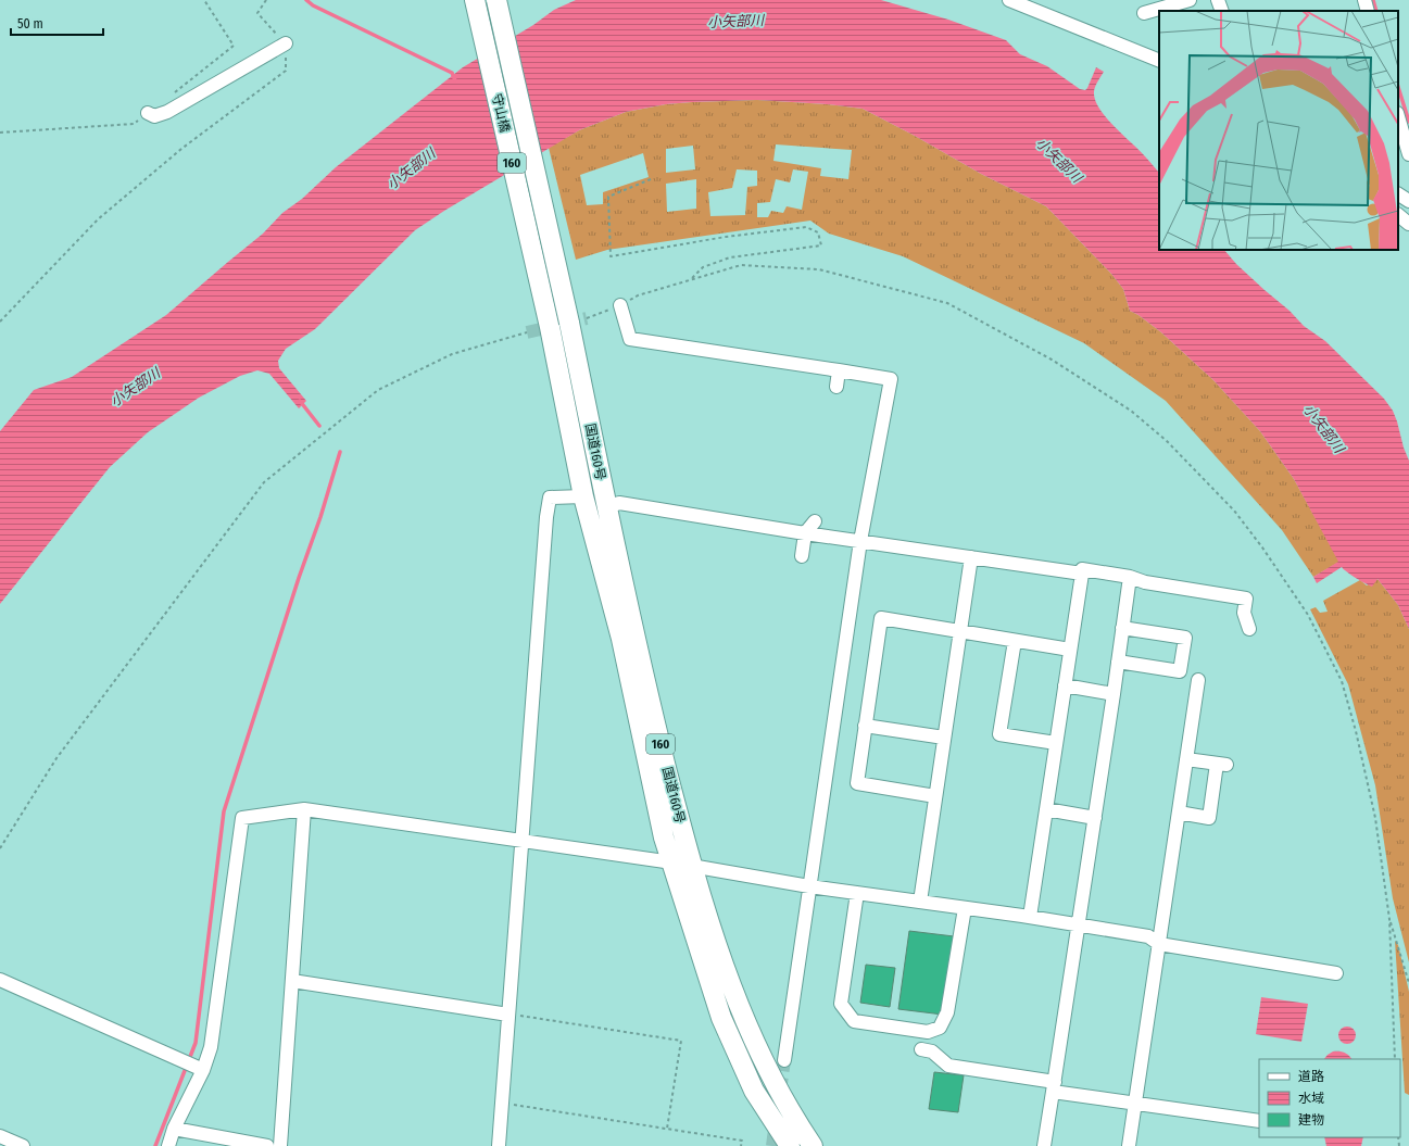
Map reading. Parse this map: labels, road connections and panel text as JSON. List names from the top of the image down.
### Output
{
  "streets": {
    "highway": ["守山橋", "160", "国道160号"]
  },
  "crossings": [
    ["守山橋", "国道160号"]
  ],
  "water": ["小矢部川"],
  "legend": ["道路", "水域", "建物"],
  "scale_bar": "50 m"
}
